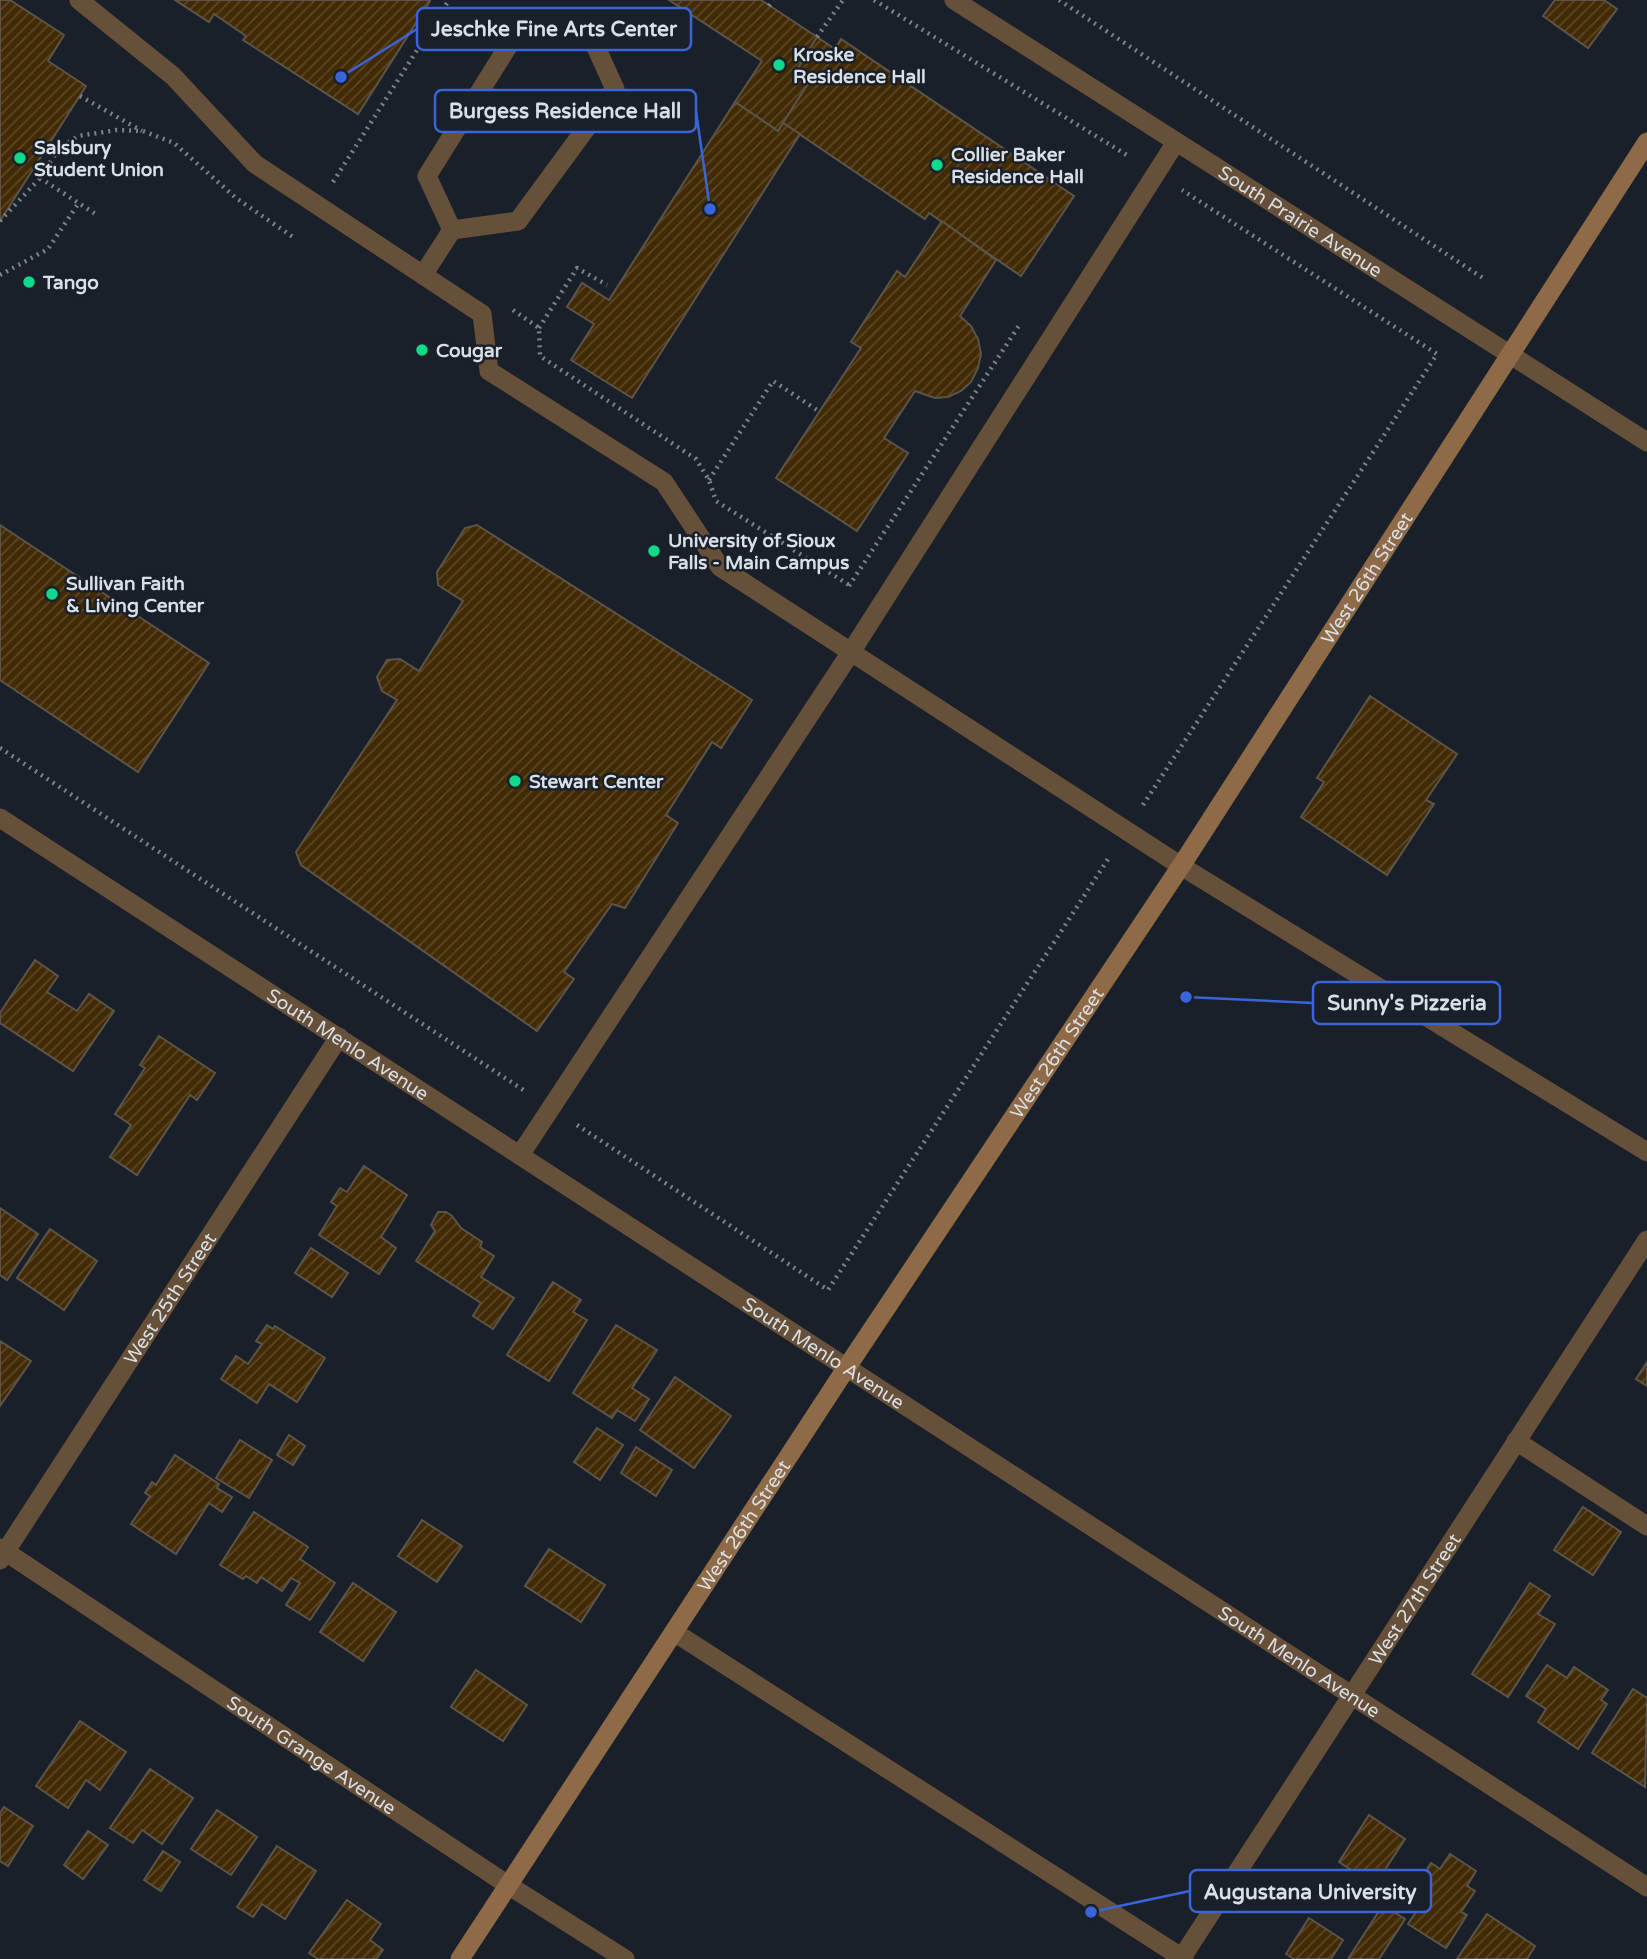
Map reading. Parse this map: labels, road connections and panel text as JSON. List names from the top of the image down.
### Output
{
  "streets": {
    "main road": ["West 26th Street"],
    "street": [
      "South Prairie Avenue",
      "South Menlo Avenue",
      "West 25th Street",
      "West 27th Street",
      "South Grange Avenue"
    ]
  },
  "crossings": [
    ["South Prairie Avenue", "West 26th Street"],
    ["West 26th Street", "South Menlo Avenue"],
    ["West 26th Street", "South Grange Avenue"],
    ["South Menlo Avenue", "West 25th Street"],
    ["South Menlo Avenue", "West 27th Street"],
    ["West 25th Street", "South Grange Avenue"]
  ],
  "places": [
    "Kroske Residence Hall",
    "Jeschke Fine Arts Center",
    "Salsbury Student Union",
    "Collier Baker Residence Hall",
    "Burgess Residence Hall",
    "Tango",
    "Cougar",
    "University of Sioux Falls - Main Campus",
    "Sullivan Faith & Living Center",
    "Stewart Center",
    "Sunny's Pizzeria",
    "Augustana University"
  ]
}
